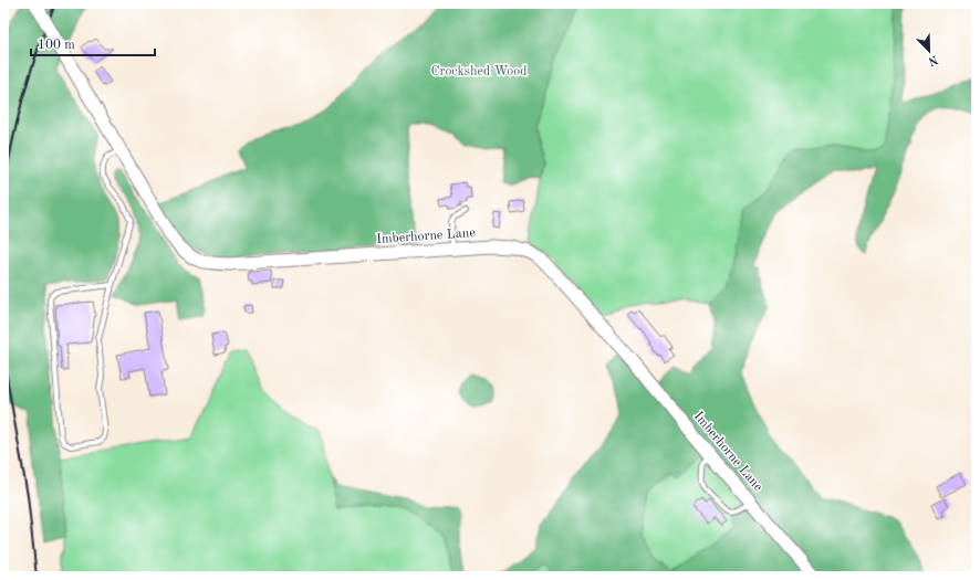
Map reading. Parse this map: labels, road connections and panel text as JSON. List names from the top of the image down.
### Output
{
  "streets": {
    "street": ["Imberhorne Lane"]
  },
  "parks": ["Crockshed Wood"],
  "scale_bar": "100 m",
  "north": "bottom right"
}
